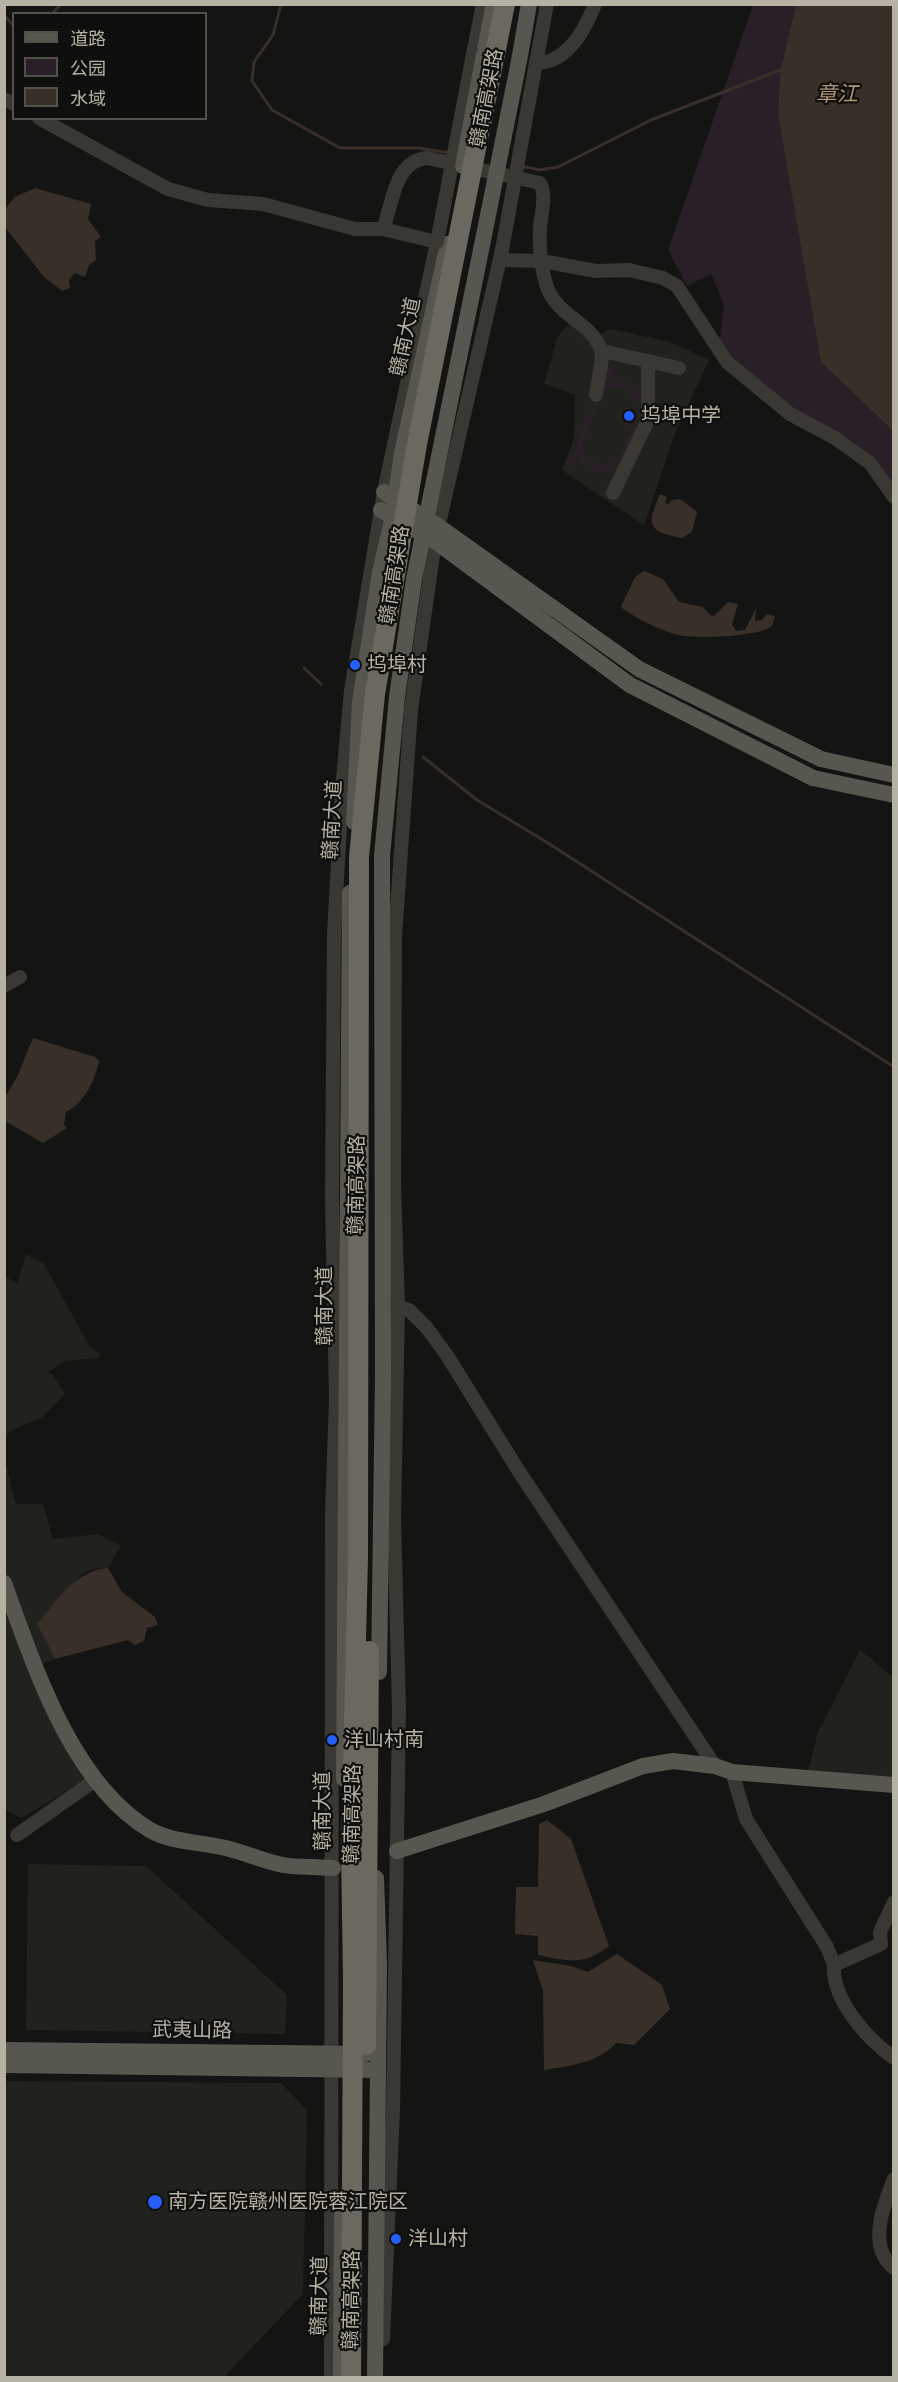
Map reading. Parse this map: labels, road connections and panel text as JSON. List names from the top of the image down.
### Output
{
  "streets": {
    "highway": ["赣南高架路"],
    "main road": ["赣南大道", "武夷山路"]
  },
  "crossings": [
    ["赣南大道", "武夷山路"]
  ],
  "water": ["章江"],
  "places": [
    "坞埠中学",
    "坞埠村",
    "洋山村南",
    "南方医院赣州医院蓉江院区",
    "洋山村"
  ],
  "legend": ["道路", "公园", "水域"]
}
